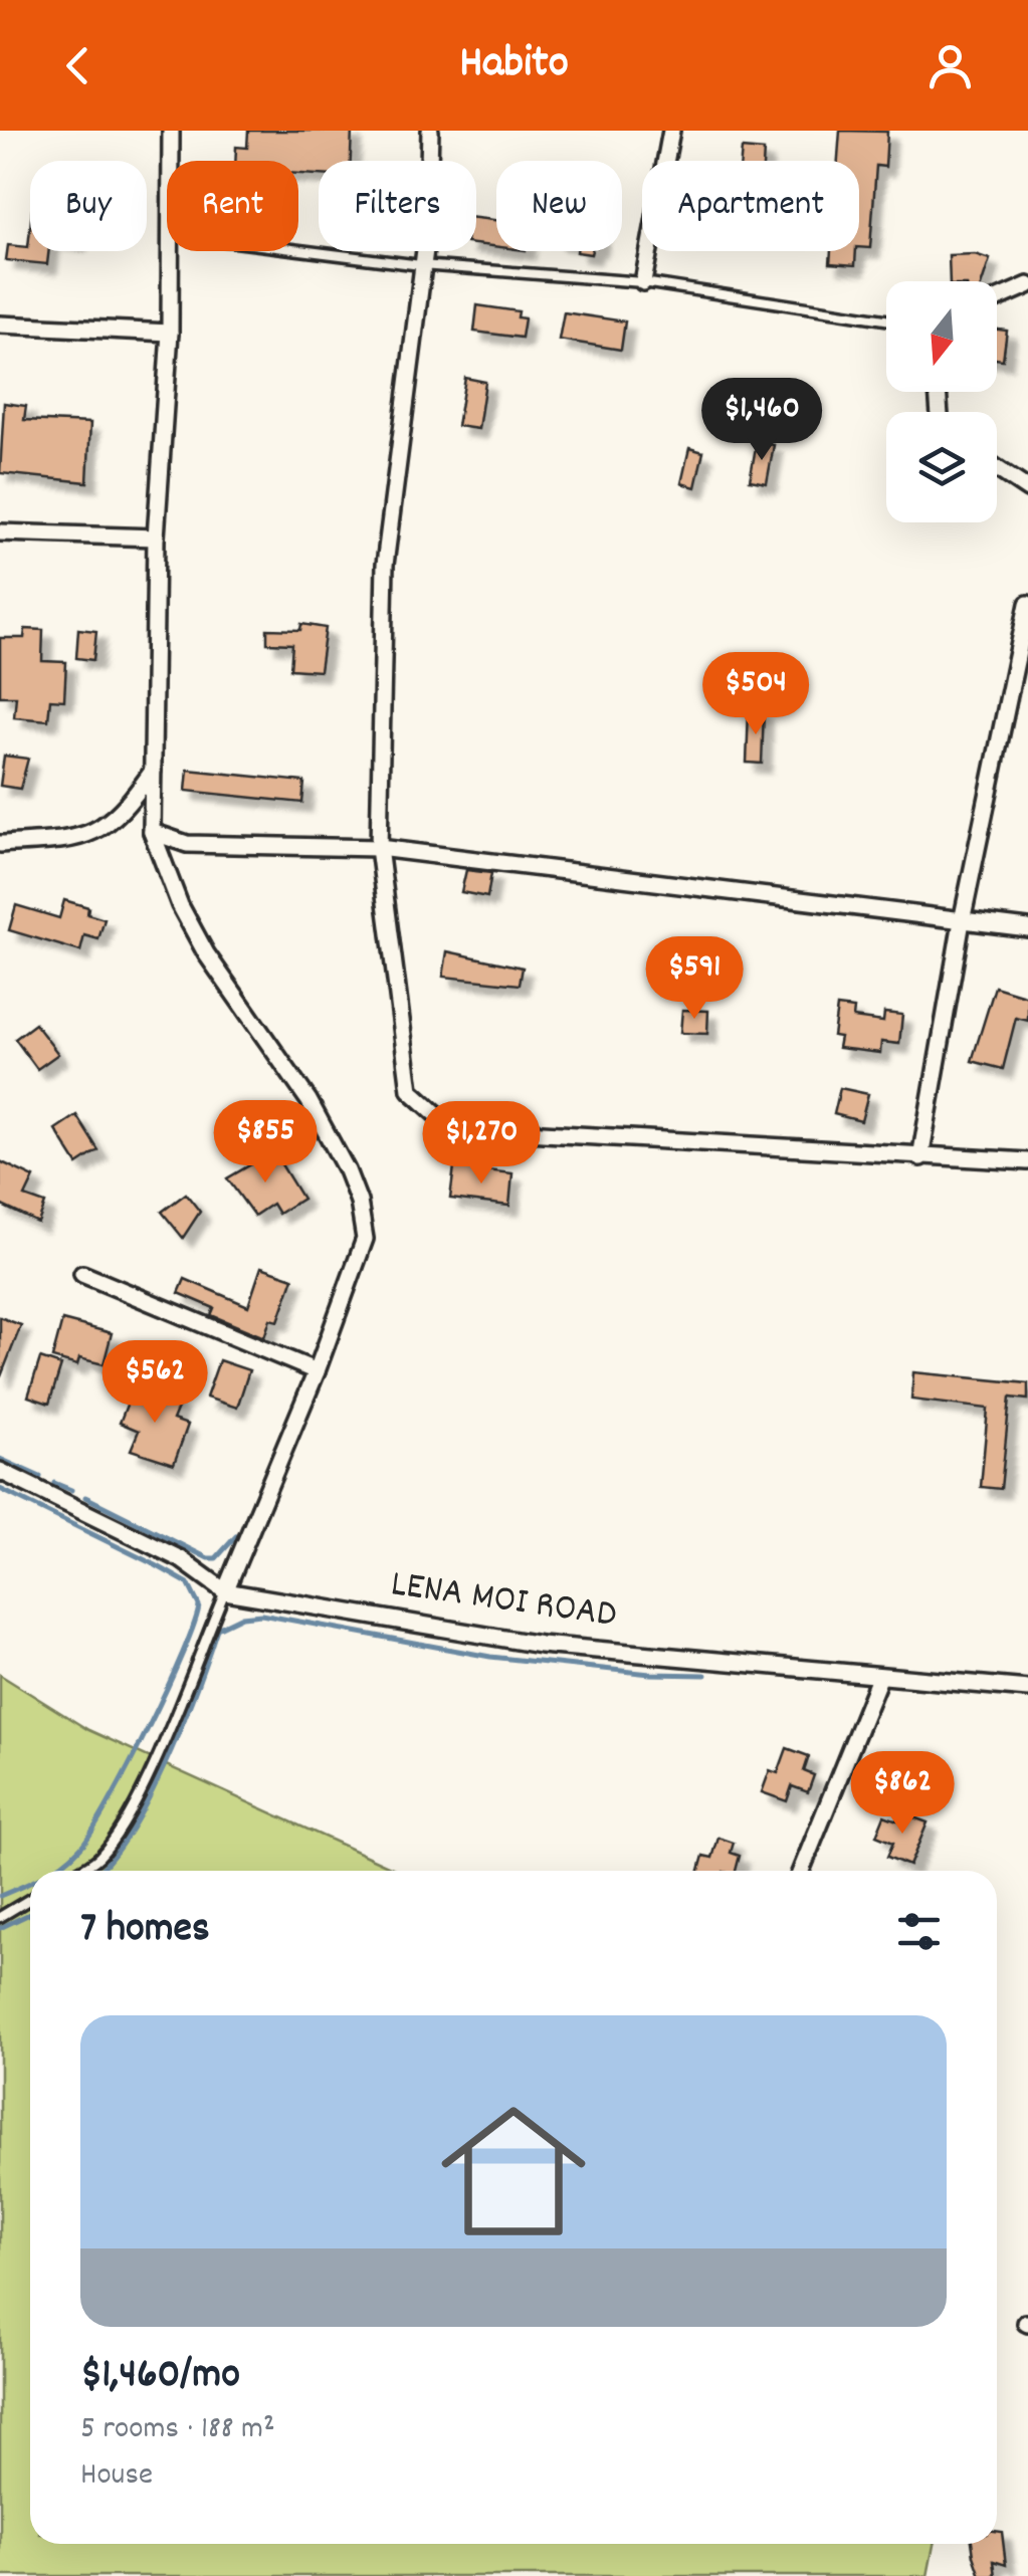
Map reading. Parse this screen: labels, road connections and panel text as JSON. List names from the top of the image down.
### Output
{
  "streets": {
    "street": ["LENA MOI ROAD"]
  },
  "north": "bottom",
  "page": {
    "header": "Habito",
    "chip": [
      "Buy",
      "Rent",
      "Filters",
      "New",
      "Apartment"
    ],
    "price": [
      "$1,460",
      "$504",
      "$591",
      "$855",
      "$1,270",
      "$562",
      "$862"
    ],
    "heading": "7 homes",
    "list": [
      {
        "name": "$1,460/mo",
        "note": "5 rooms · 188 m² · House"
      }
    ]
  }
}
